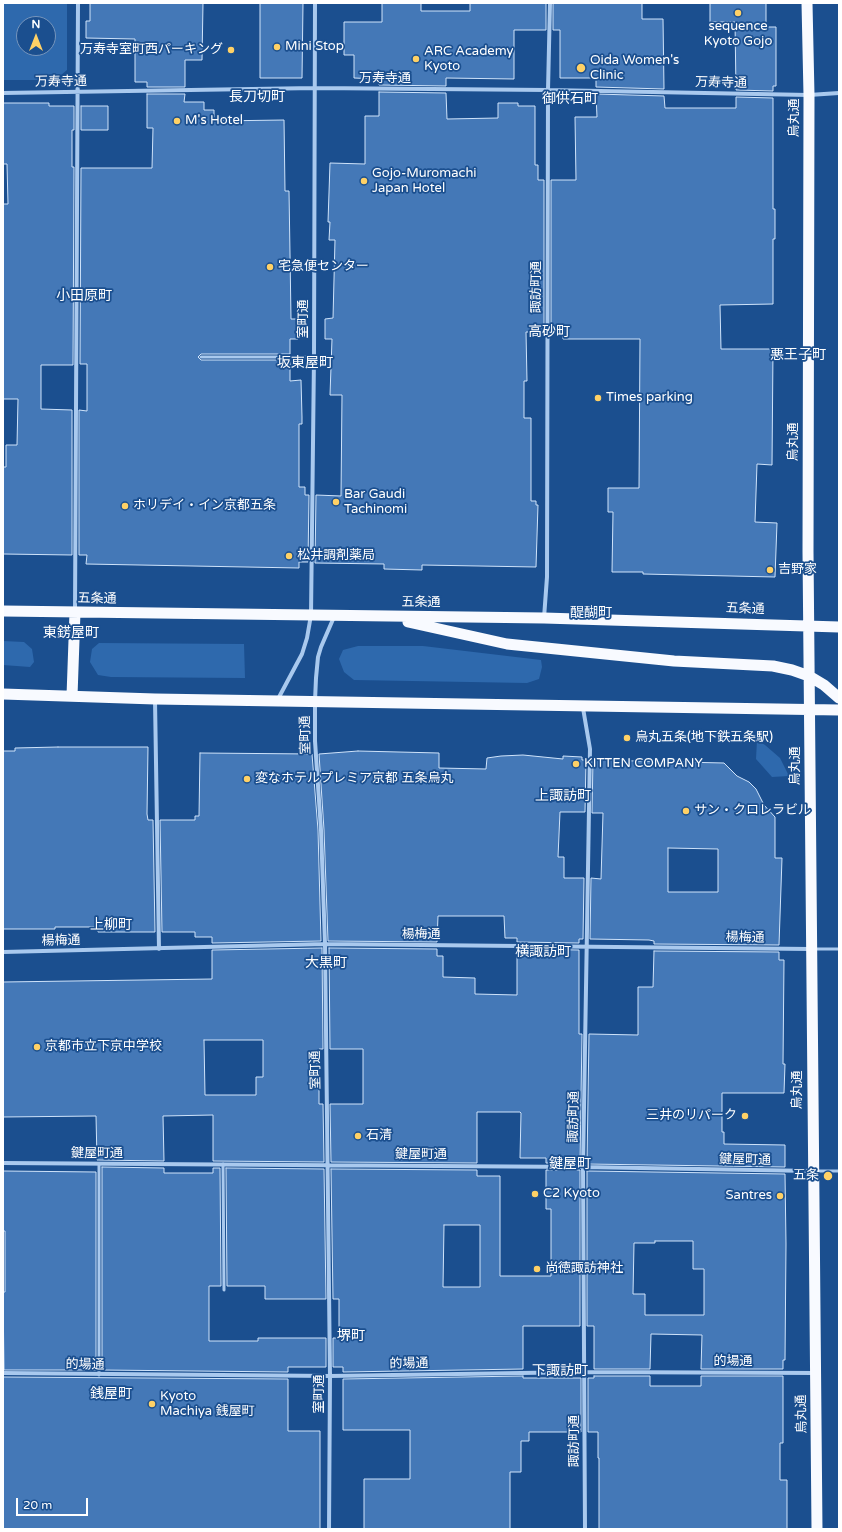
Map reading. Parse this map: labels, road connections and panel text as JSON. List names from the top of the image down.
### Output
{
  "streets": {
    "highway": ["烏丸通", "五条通"],
    "street": [
      "万寿寺通",
      "諏訪町通",
      "室町通",
      "楊梅通",
      "鍵屋町通",
      "的場通"
    ]
  },
  "crossings": [
    ["万寿寺通", "烏丸通"],
    ["万寿寺通", "諏訪町通"],
    ["万寿寺通", "室町通"],
    ["烏丸通", "五条通"],
    ["烏丸通", "楊梅通"],
    ["烏丸通", "鍵屋町通"],
    ["烏丸通", "的場通"],
    ["諏訪町通", "五条通"],
    ["諏訪町通", "楊梅通"],
    ["諏訪町通", "鍵屋町通"],
    ["諏訪町通", "的場通"],
    ["室町通", "五条通"],
    ["室町通", "楊梅通"],
    ["室町通", "鍵屋町通"],
    ["室町通", "的場通"]
  ],
  "districts": [
    "長刀切町",
    "御供石町",
    "小田原町",
    "高砂町",
    "悪王子町",
    "坂東屋町",
    "醍醐町",
    "東錺屋町",
    "上諏訪町",
    "上柳町",
    "横諏訪町",
    "大黒町",
    "鍵屋町",
    "堺町",
    "下諏訪町",
    "銭屋町"
  ],
  "places": [
    "sequence Kyoto Gojo",
    "Mini Stop",
    "万寿寺室町西パーキング",
    "ARC Academy Kyoto",
    "Oida Women's Clinic",
    "M's Hotel",
    "Gojo-Muromachi Japan Hotel",
    "宅急便センター",
    "Times parking",
    "Bar Gaudi Tachinomi",
    "ホリデイ・イン京都五条",
    "松井調剤薬局",
    "吉野家",
    "烏丸五条(地下鉄五条駅)",
    "KITTEN COMPANY",
    "変なホテルプレミア京都 五条烏丸",
    "サン・クロレラビル",
    "京都市立下京中学校",
    "三井のリパーク",
    "石清",
    "五条",
    "C2 Kyoto",
    "Santres",
    "尚徳諏訪神社",
    "Kyoto Machiya 銭屋町"
  ],
  "scale_bar": "20 m",
  "north": "top"
}
